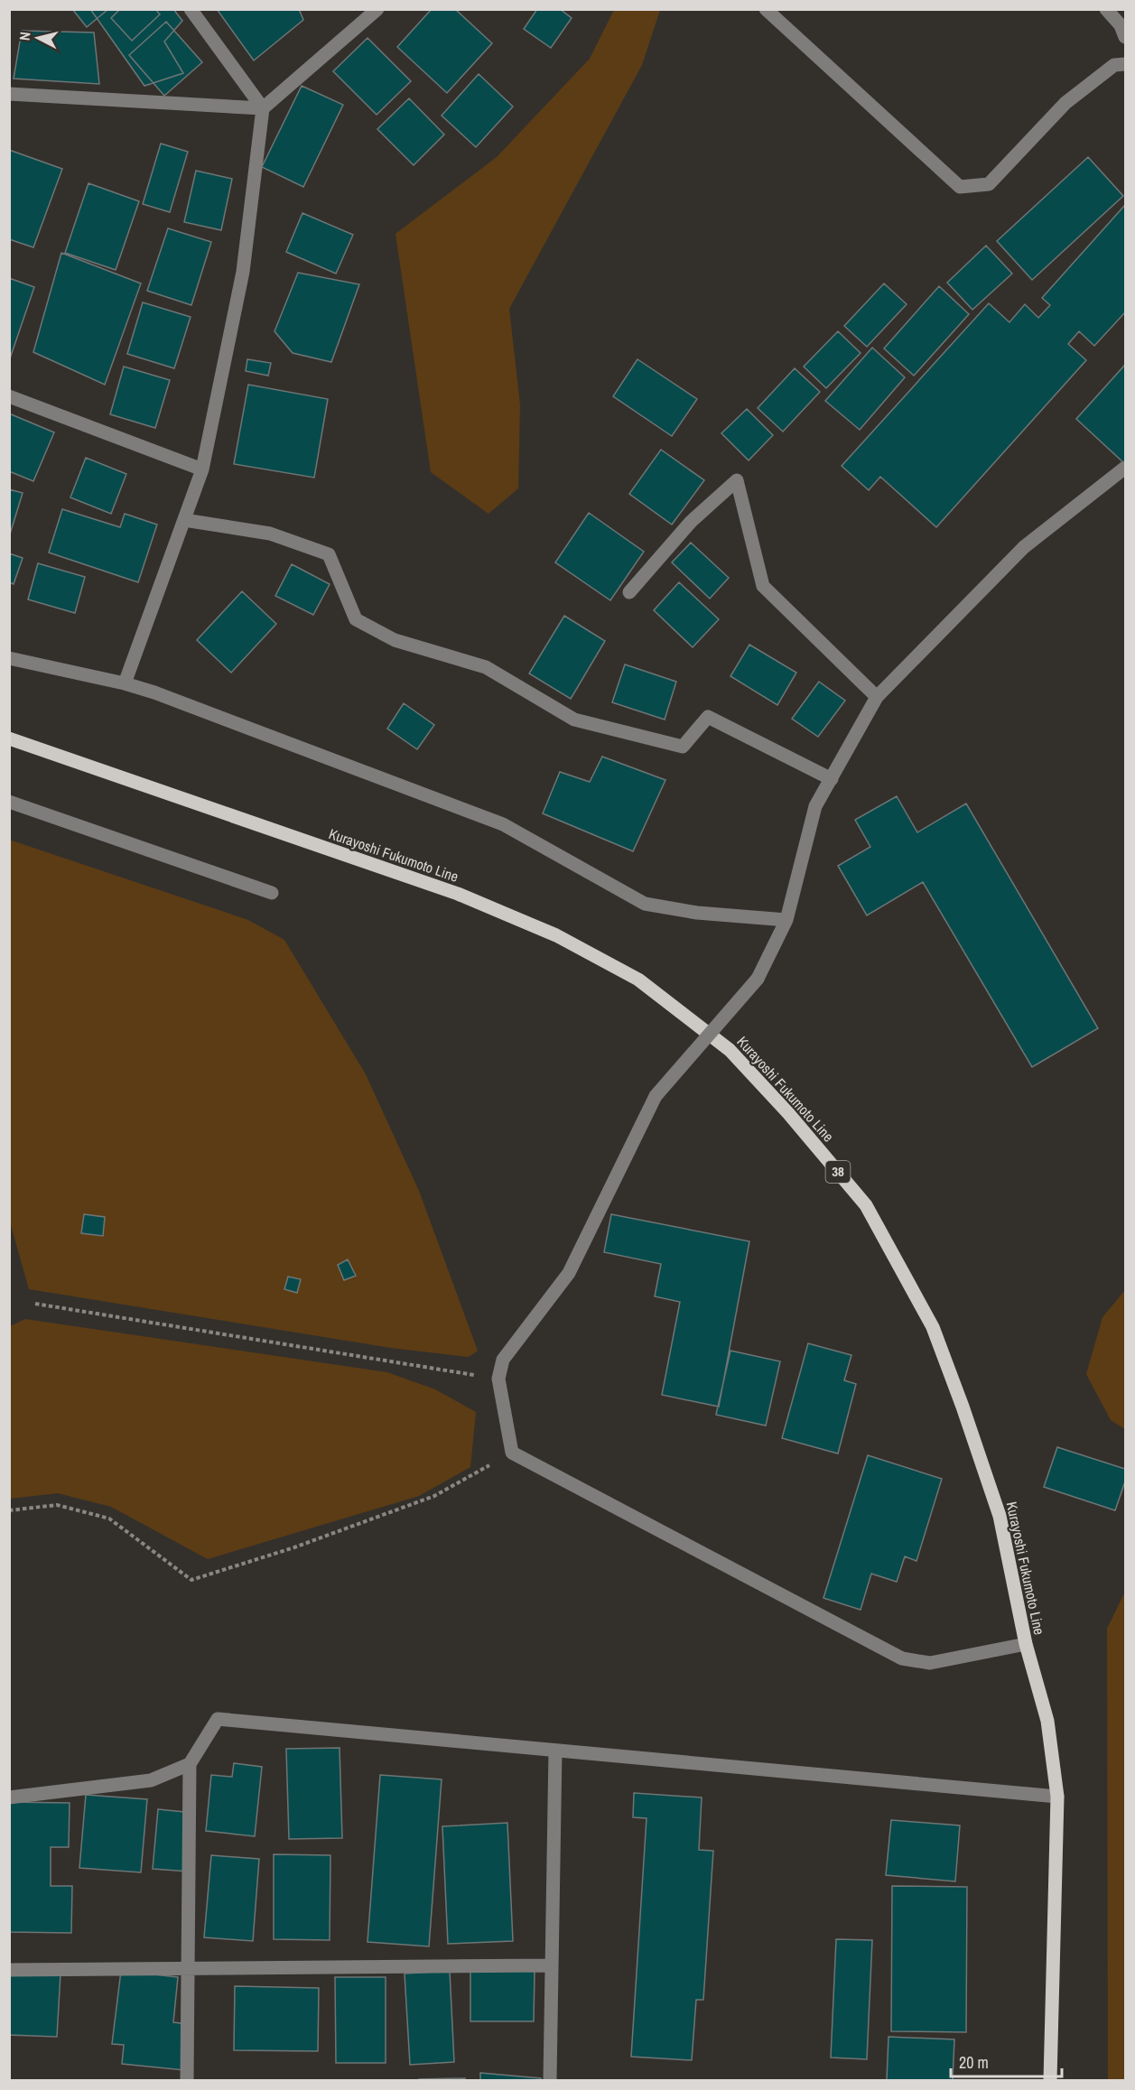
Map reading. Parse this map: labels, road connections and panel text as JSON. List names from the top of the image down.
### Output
{
  "streets": {
    "main road": ["Kurayoshi Fukumoto Line", "38"]
  },
  "scale_bar": "20 m",
  "north": "left"
}
